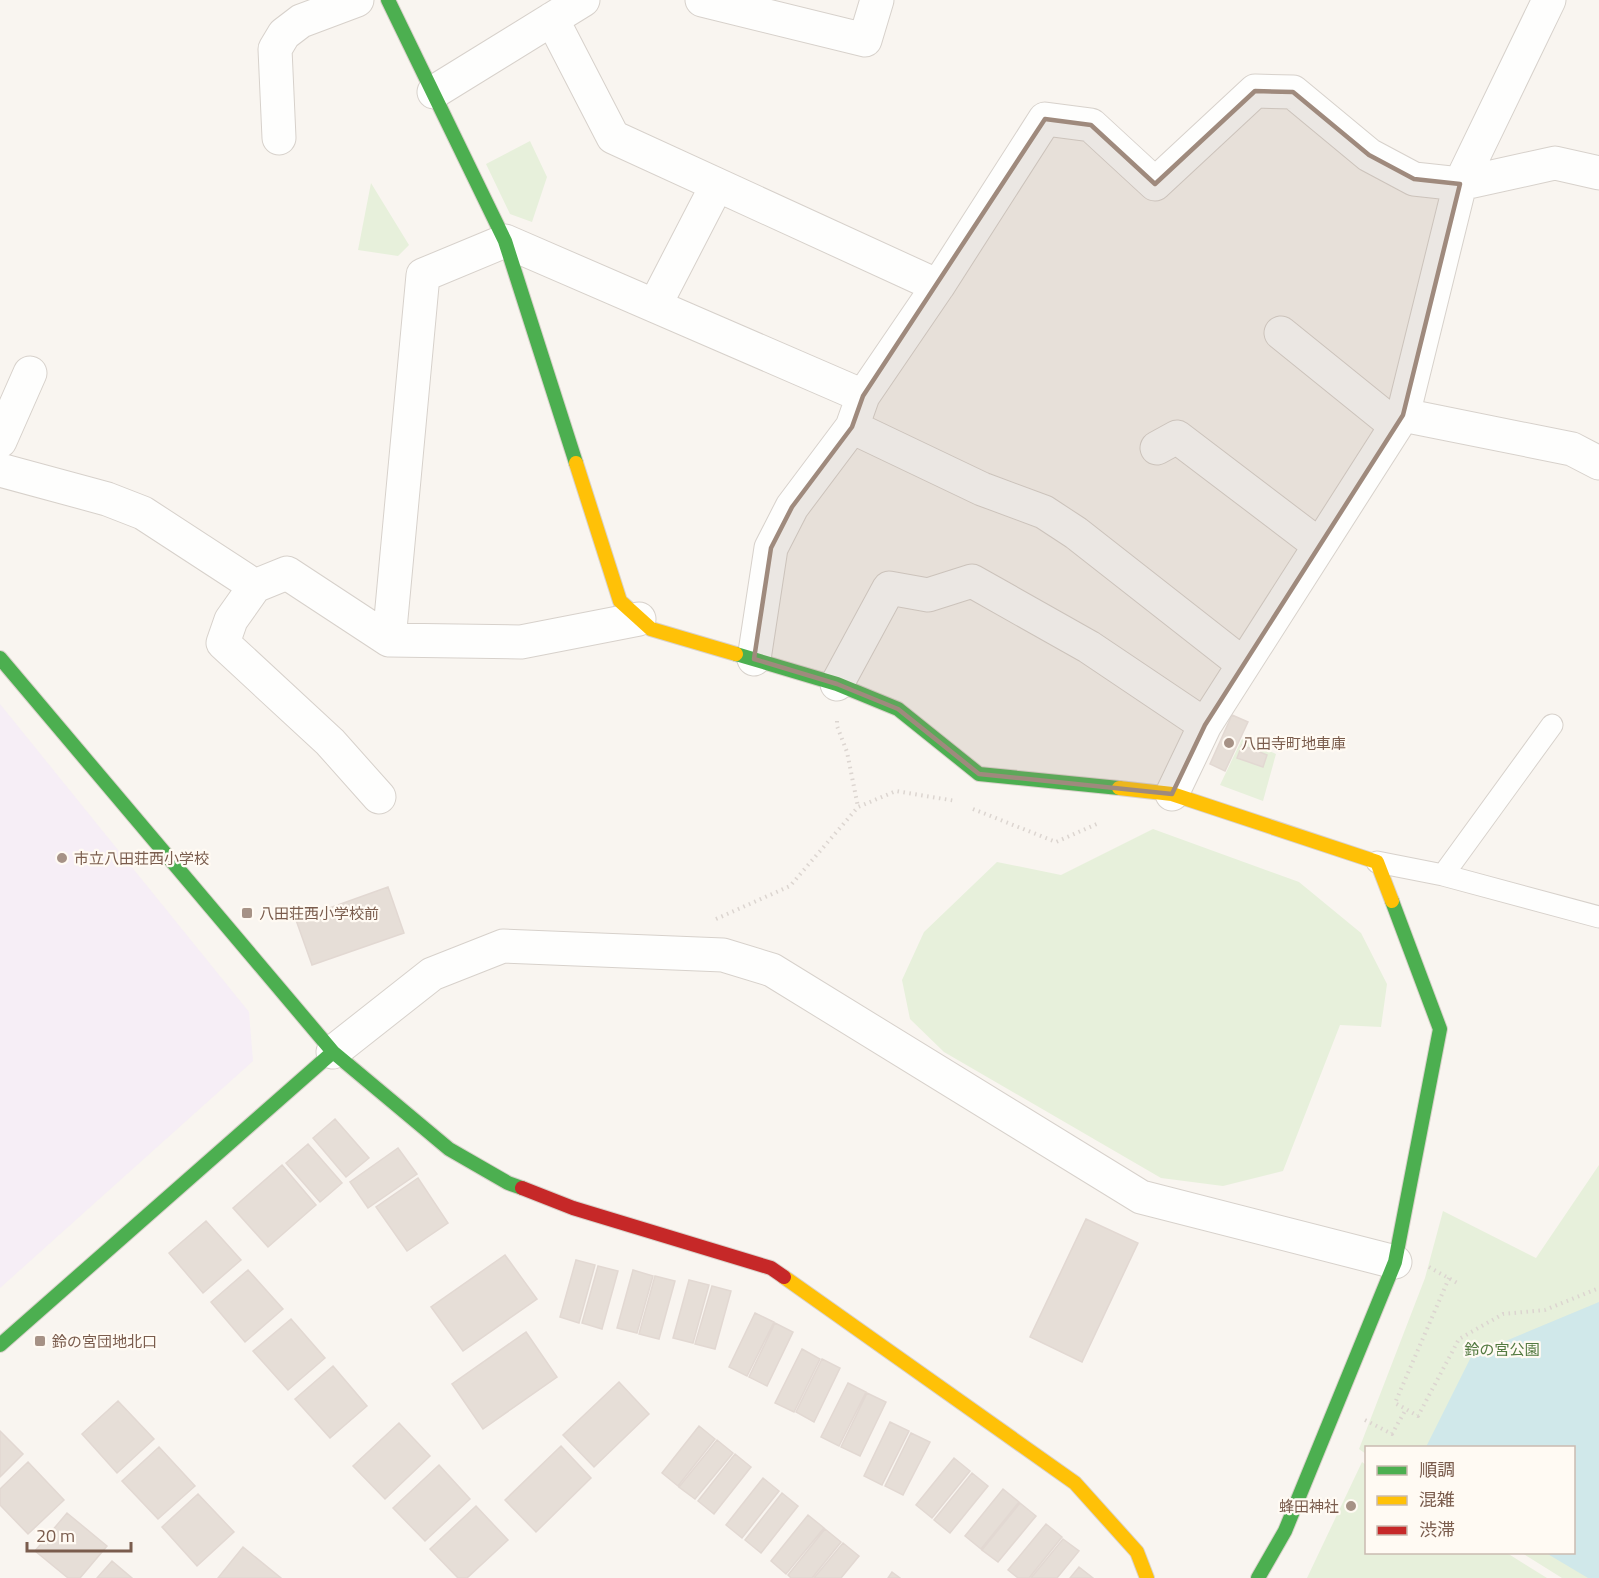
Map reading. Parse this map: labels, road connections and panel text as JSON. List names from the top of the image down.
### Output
{
  "parks": ["鈴の宮公園"],
  "places": {
    "other": ["八田寺町地車庫", "市立八田荘西小学校", "蜂田神社"],
    "transit": ["八田荘西小学校前", "鈴の宮団地北口"]
  },
  "legend": ["順調", "混雑", "渋滞"],
  "scale_bar": "20 m"
}
